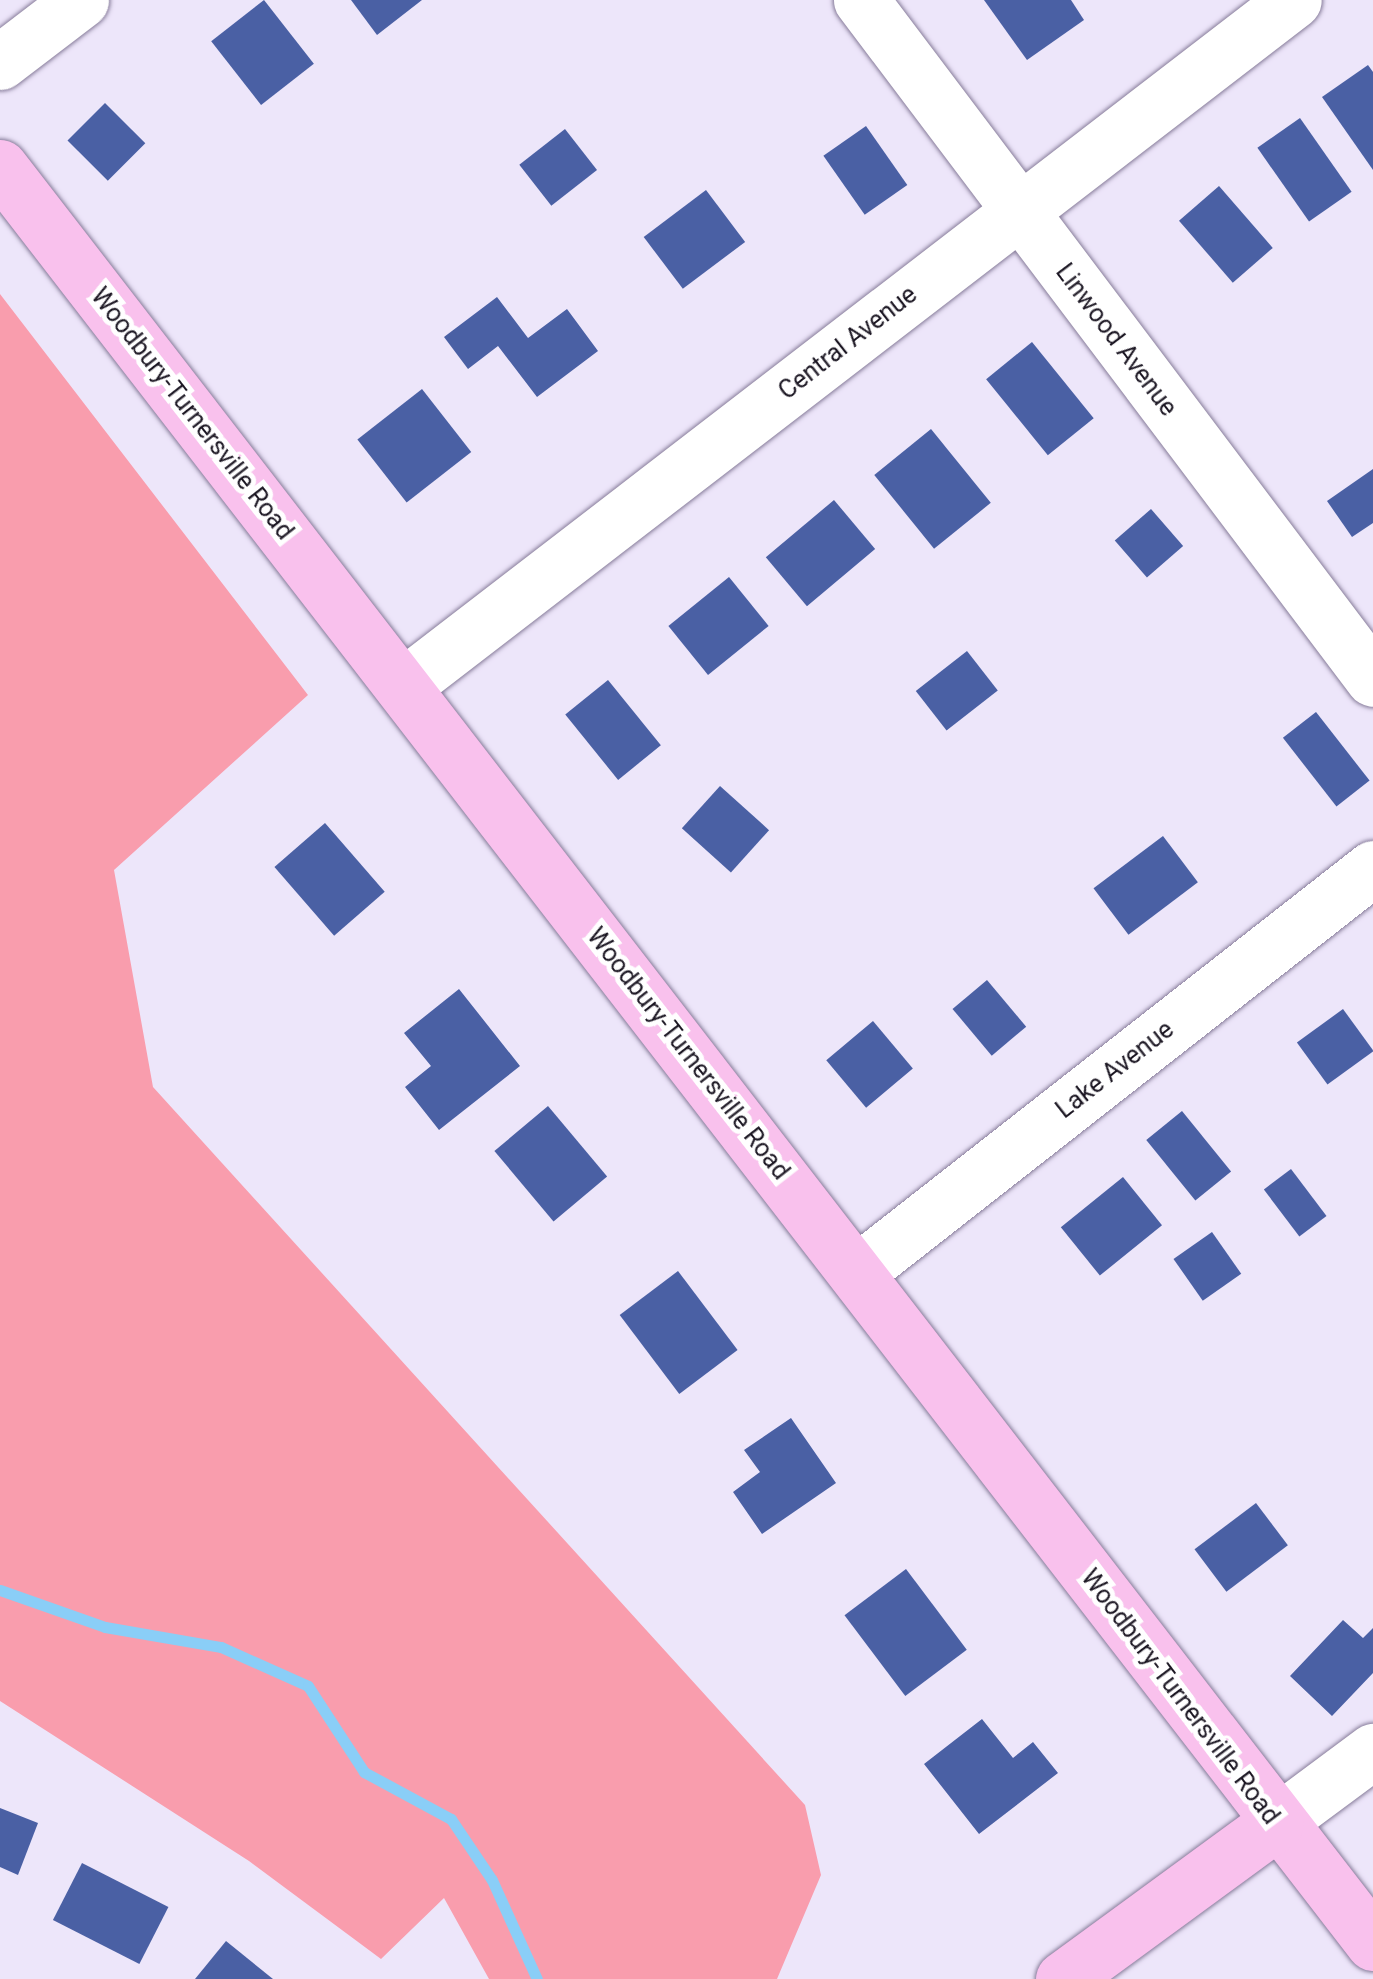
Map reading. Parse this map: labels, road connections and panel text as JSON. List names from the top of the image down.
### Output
{
  "streets": {
    "main road": ["Woodbury-Turnersville Road"],
    "street": ["Linwood Avenue", "Central Avenue", "Lake Avenue"]
  },
  "crossings": [
    ["Linwood Avenue", "Central Avenue"],
    ["Central Avenue", "Woodbury-Turnersville Road"],
    ["Woodbury-Turnersville Road", "Lake Avenue"]
  ]
}
